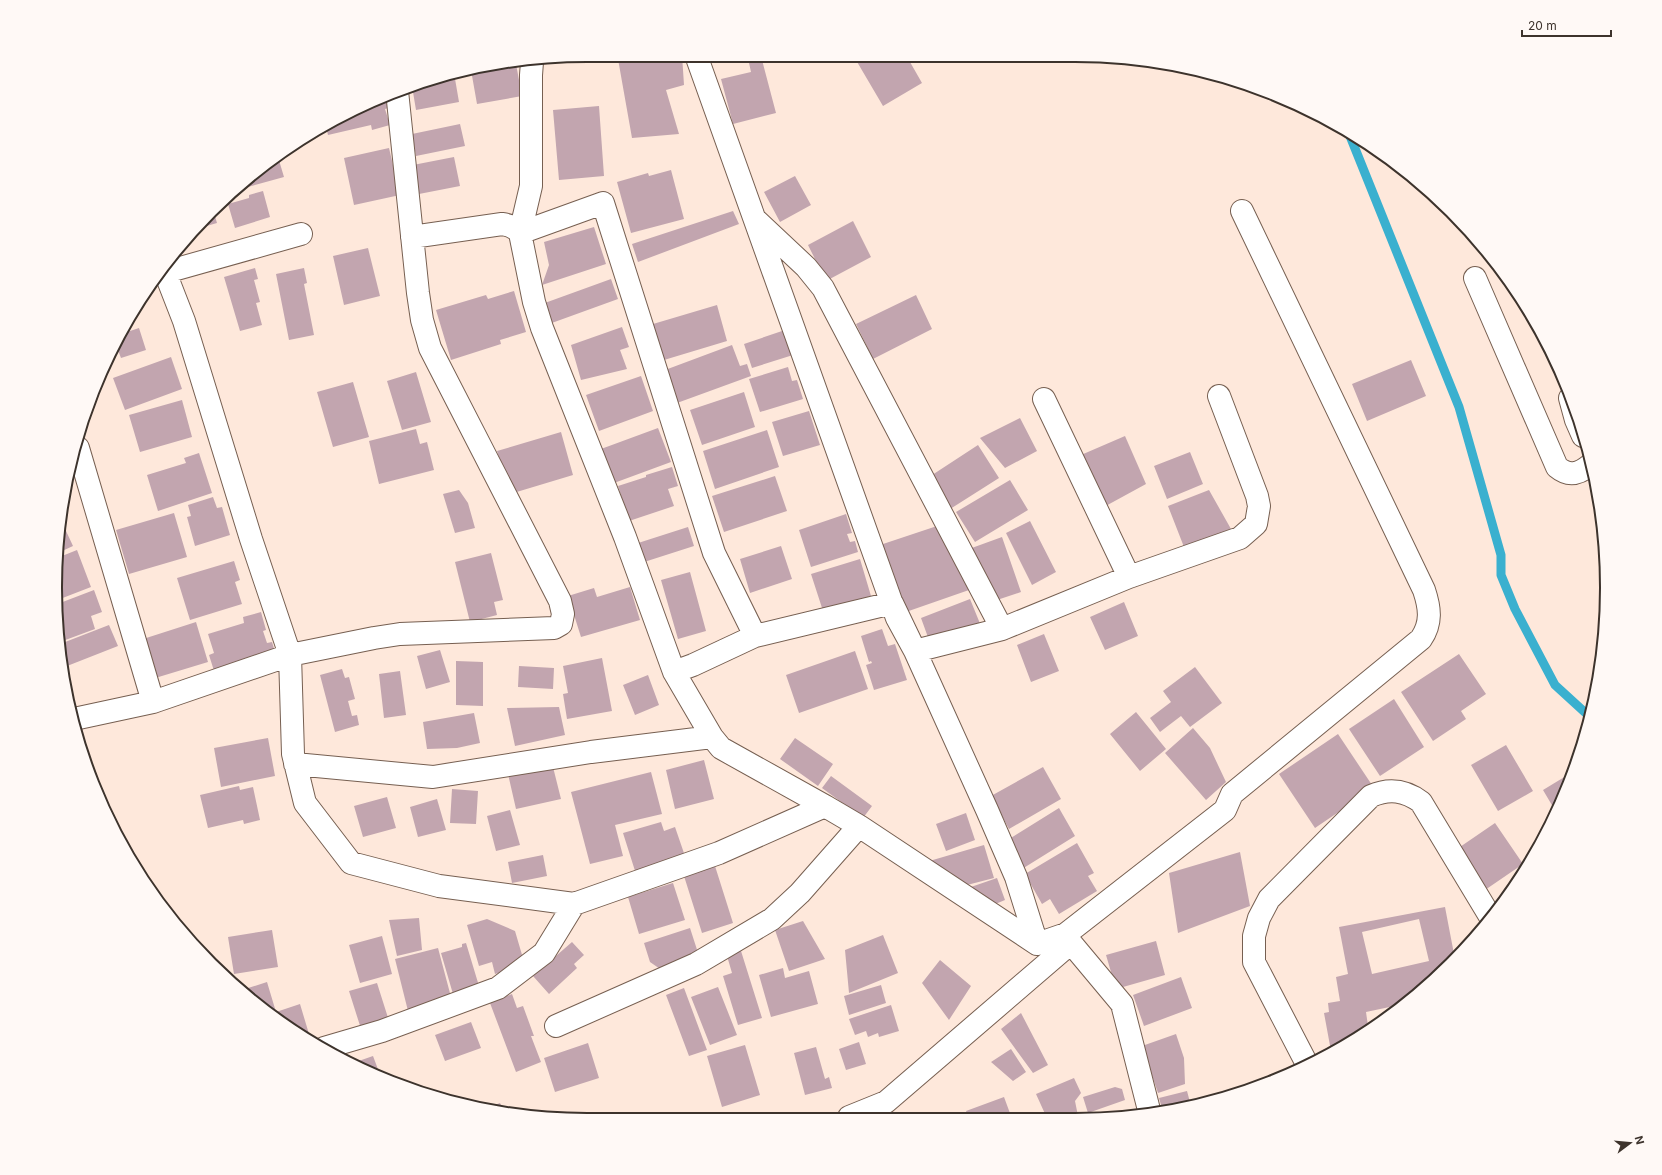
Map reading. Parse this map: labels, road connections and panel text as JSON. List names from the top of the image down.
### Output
{
  "scale_bar": "20 m",
  "north": "right"
}
